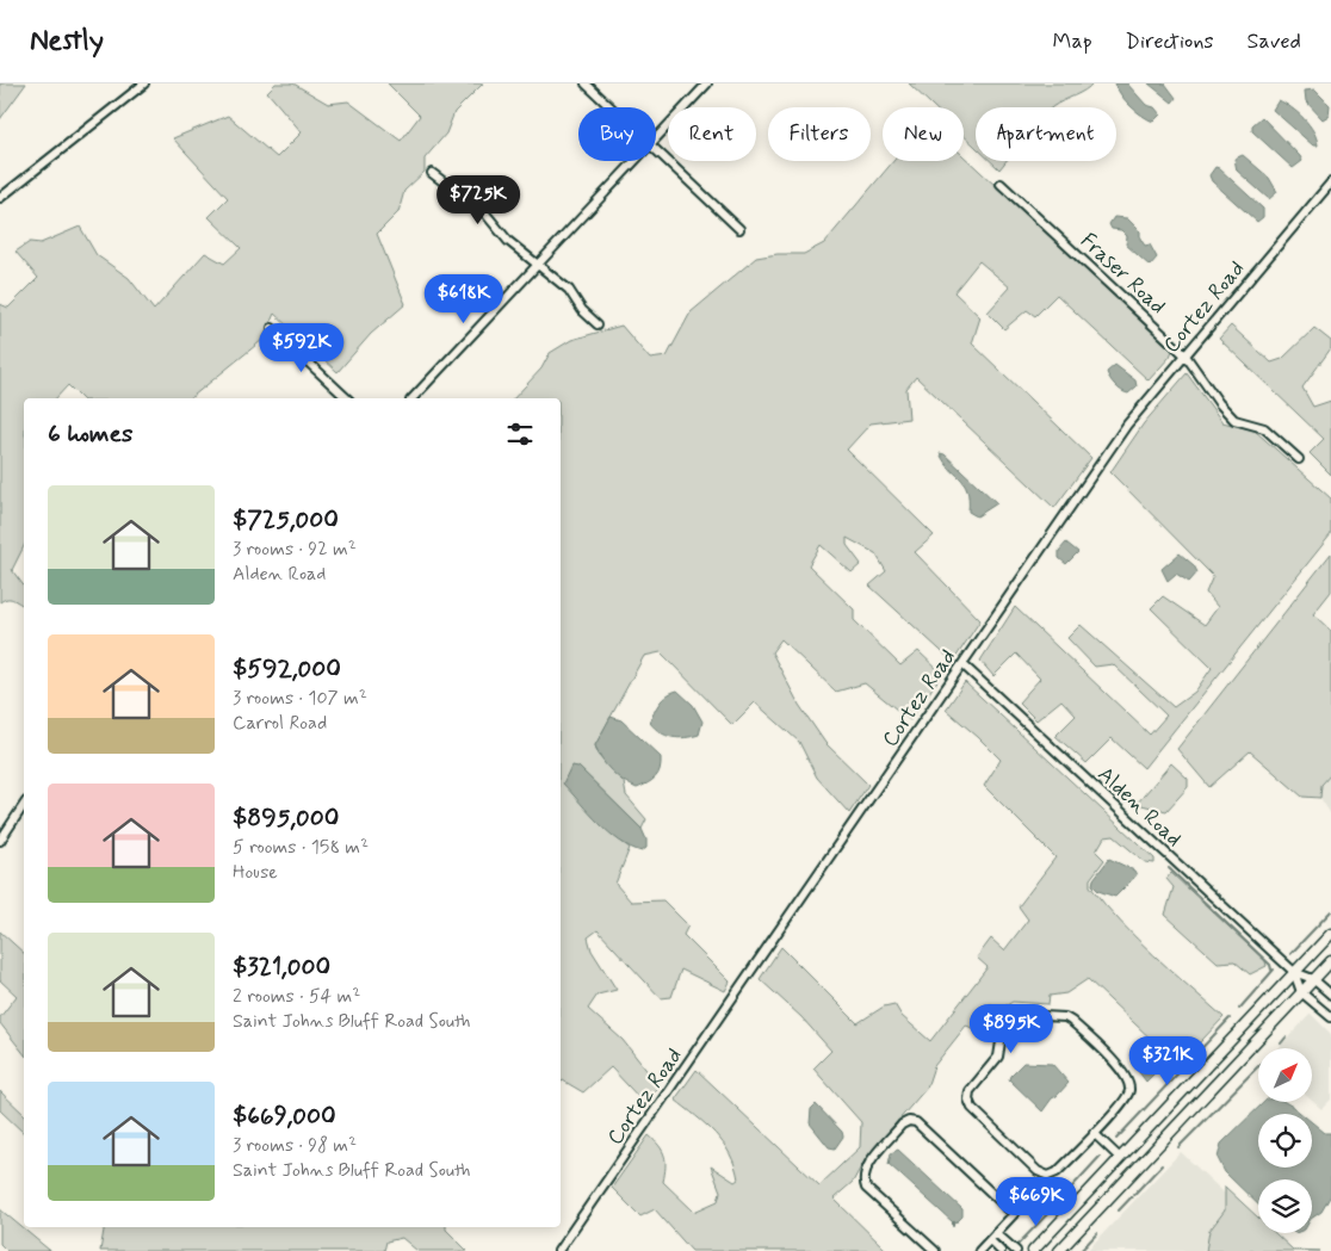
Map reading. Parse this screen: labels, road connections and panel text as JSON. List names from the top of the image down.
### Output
{
  "streets": {
    "street": ["Fraser Road", "Cortez Road", "Alden Road"]
  },
  "crossings": [
    ["Fraser Road", "Cortez Road"],
    ["Cortez Road", "Alden Road"]
  ],
  "north": "top right",
  "page": {
    "header": "Nestly",
    "nav": ["Map", "Directions", "Saved"],
    "chip": [
      "Buy",
      "Rent",
      "Filters",
      "New",
      "Apartment"
    ],
    "price": [
      "$725K",
      "$618K",
      "$592K",
      "$895K",
      "$321K",
      "$669K"
    ],
    "heading": "6 homes",
    "list": [
      {
        "name": "$725,000",
        "note": "3 rooms · 92 m² · Alden Road"
      },
      {
        "name": "$592,000",
        "note": "3 rooms · 107 m² · Carrol Road"
      },
      {
        "name": "$895,000",
        "note": "5 rooms · 158 m² · House"
      },
      {
        "name": "$321,000",
        "note": "2 rooms · 54 m² · Saint Johns Bluff Road South"
      },
      {
        "name": "$669,000",
        "note": "3 rooms · 98 m² · Saint Johns Bluff Road South"
      }
    ]
  }
}
